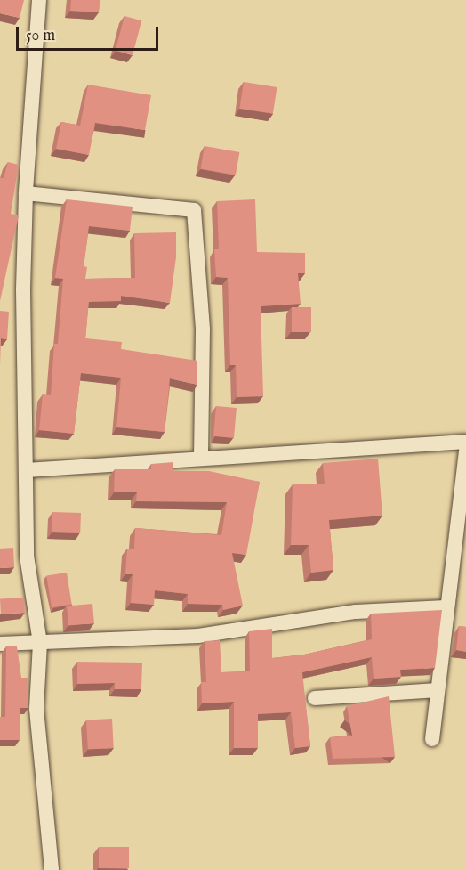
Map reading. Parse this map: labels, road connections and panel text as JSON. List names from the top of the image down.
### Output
{
  "scale_bar": "50 m"
}
